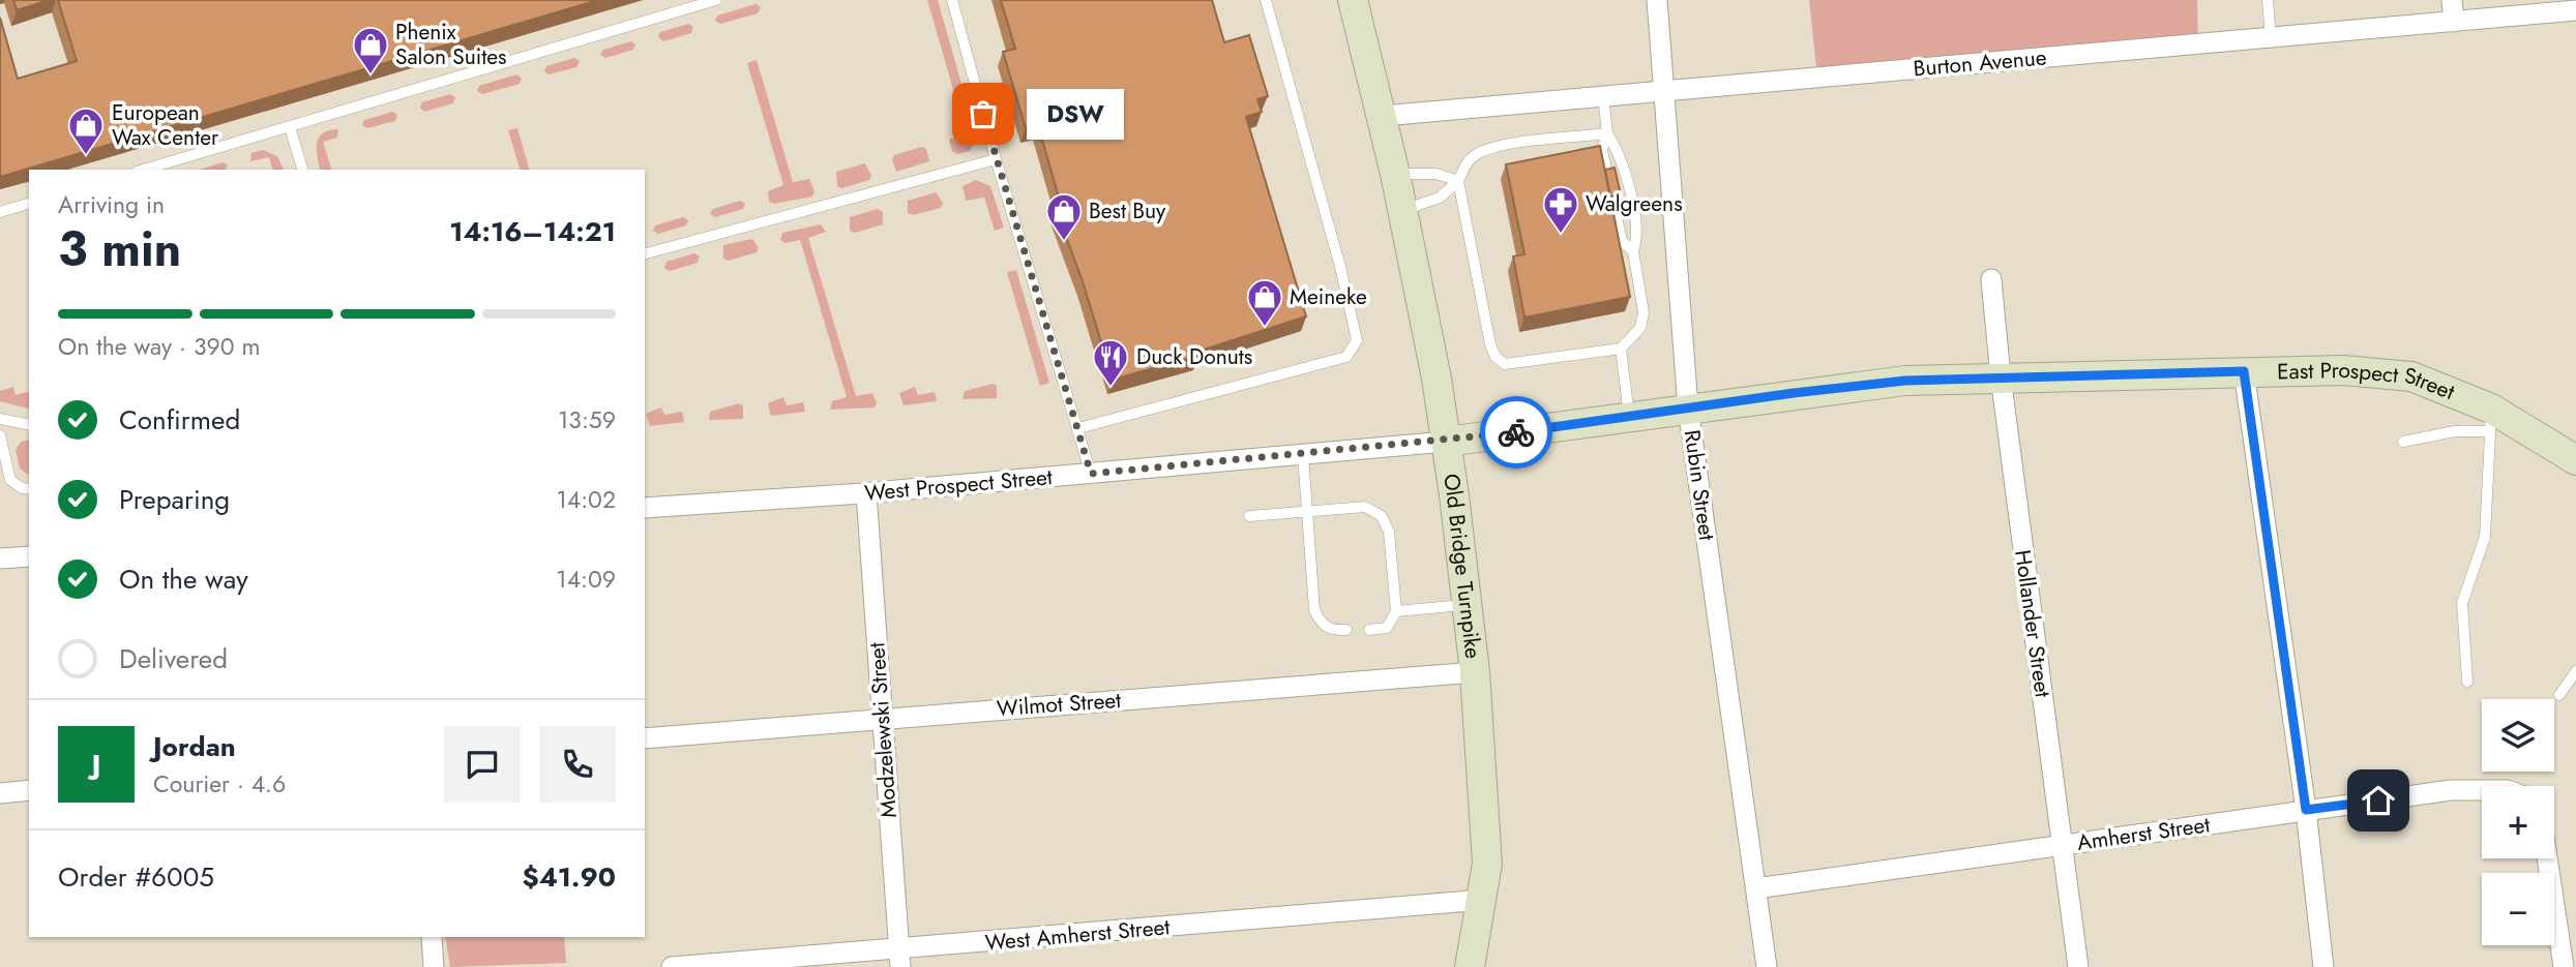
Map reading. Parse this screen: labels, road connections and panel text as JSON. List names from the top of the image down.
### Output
{
  "streets": {
    "street": [
      "Burton Avenue",
      "East Prospect Street",
      "West Prospect Street",
      "Rubin Street",
      "Old Bridge Turnpike",
      "Hollander Street",
      "Wilmot Street",
      "Modzelewski Street",
      "Amherst Street",
      "West Amherst Street"
    ]
  },
  "crossings": [
    ["Burton Avenue", "Rubin Street"],
    ["Burton Avenue", "Old Bridge Turnpike"],
    ["East Prospect Street", "West Prospect Street"],
    ["East Prospect Street", "Rubin Street"],
    ["East Prospect Street", "Old Bridge Turnpike"],
    ["East Prospect Street", "Hollander Street"],
    ["West Prospect Street", "Old Bridge Turnpike"],
    ["West Prospect Street", "Modzelewski Street"],
    ["Rubin Street", "Amherst Street"],
    ["Old Bridge Turnpike", "Wilmot Street"],
    ["Old Bridge Turnpike", "West Amherst Street"],
    ["Hollander Street", "Amherst Street"],
    ["Wilmot Street", "Modzelewski Street"],
    ["Modzelewski Street", "West Amherst Street"]
  ],
  "places": {
    "shop": [
      "Phenix Salon Suites",
      "European Wax Center",
      "Best Buy",
      "Meineke"
    ],
    "other": ["DSW"],
    "pharmacy": ["Walgreens"],
    "restaurant": ["Duck Donuts"]
  },
  "page": {
    "bubble": "DSW",
    "heading": ["3 min", "Arriving in", "14:16–14:21"],
    "panel": [
      "Jordan",
      "Courier · 4.6",
      "Order #6005",
      "$41.90"
    ],
    "bar": "On the way · 390 m",
    "list": [
      ["Confirmed", "13:59"],
      ["Preparing", "14:02"],
      ["On the way", "14:09"],
      "Delivered"
    ],
    "map_buttons": ["+", "−"],
    "round": "J"
  }
}
